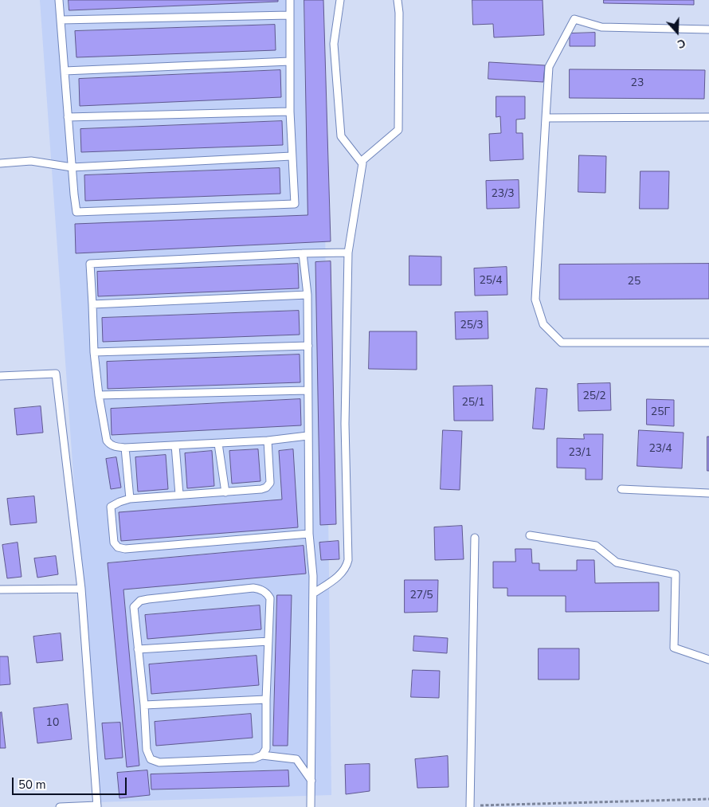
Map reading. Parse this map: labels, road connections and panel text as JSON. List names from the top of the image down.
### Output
{
  "house_numbers": [
    "23",
    "23/3",
    "25/4",
    "25",
    "25/3",
    "25/2",
    "25/1",
    "25Г",
    "23/4",
    "23/1",
    "27/5",
    "10"
  ],
  "scale_bar": "50 m",
  "north": "bottom"
}
